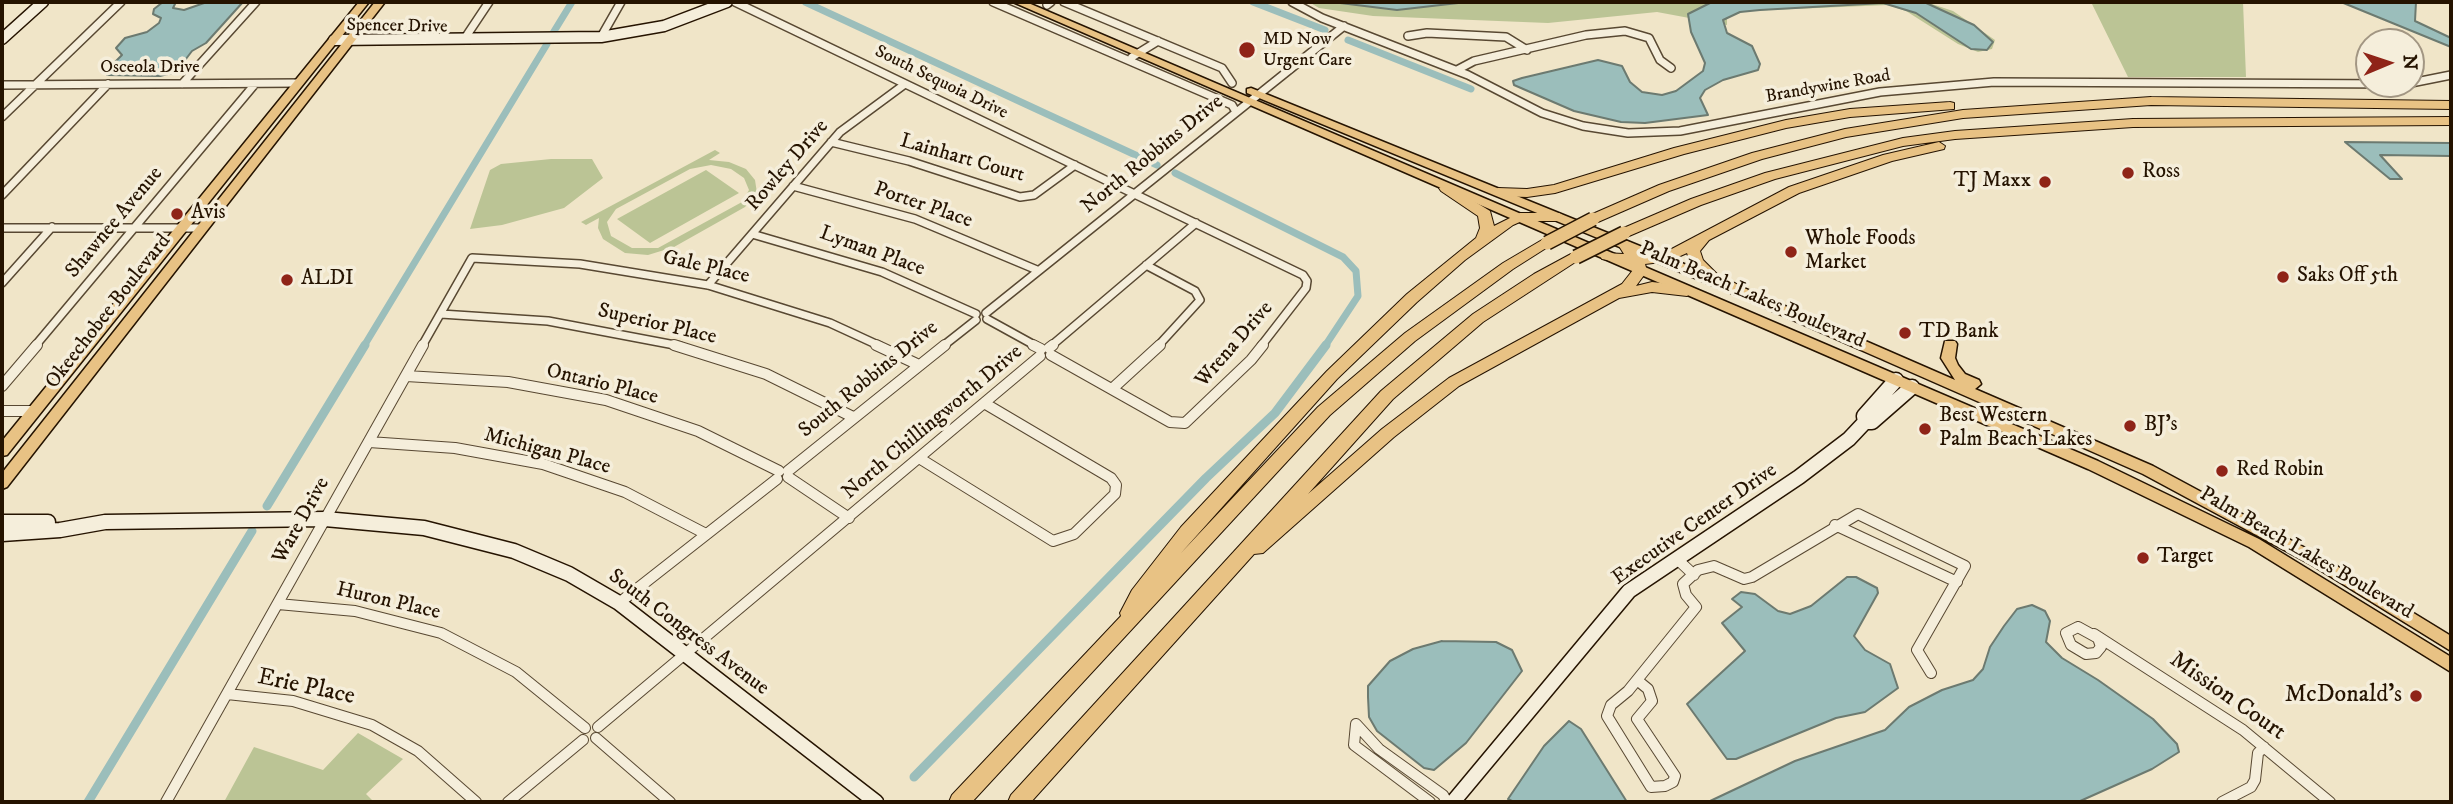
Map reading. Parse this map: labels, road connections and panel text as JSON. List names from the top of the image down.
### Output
{
  "streets": {
    "main road": ["Palm Beach Lakes Boulevard", "Okeechobee Boulevard"],
    "street": [
      "Spencer Drive",
      "Osceola Drive",
      "South Sequoia Drive",
      "Brandywine Road",
      "North Robbins Drive",
      "Lainhart Court",
      "Rowley Drive",
      "Porter Place",
      "Shawnee Avenue",
      "Lyman Place",
      "Gale Place",
      "Superior Place",
      "Wrena Drive",
      "South Robbins Drive",
      "Ontario Place",
      "North Chillingworth Drive",
      "Michigan Place",
      "Ware Drive",
      "Executive Center Drive",
      "Huron Place",
      "South Congress Avenue",
      "Erie Place",
      "Mission Court"
    ]
  },
  "crossings": [
    ["Spencer Drive", "Okeechobee Boulevard"],
    ["Osceola Drive", "Shawnee Avenue"],
    ["Osceola Drive", "Okeechobee Boulevard"],
    ["South Sequoia Drive", "North Robbins Drive"],
    ["South Sequoia Drive", "Lainhart Court"],
    ["South Sequoia Drive", "Rowley Drive"],
    ["South Sequoia Drive", "Wrena Drive"],
    ["South Sequoia Drive", "North Chillingworth Drive"],
    ["Brandywine Road", "North Robbins Drive"],
    ["North Robbins Drive", "Porter Place"],
    ["North Robbins Drive", "Lyman Place"],
    ["North Robbins Drive", "Palm Beach Lakes Boulevard"],
    ["North Robbins Drive", "South Robbins Drive"],
    ["Lainhart Court", "Rowley Drive"],
    ["Rowley Drive", "Porter Place"],
    ["Rowley Drive", "Lyman Place"],
    ["Rowley Drive", "Gale Place"],
    ["Lyman Place", "Wrena Drive"],
    ["Lyman Place", "South Robbins Drive"],
    ["Lyman Place", "North Chillingworth Drive"],
    ["Gale Place", "South Robbins Drive"],
    ["Gale Place", "Ware Drive"],
    ["Palm Beach Lakes Boulevard", "Executive Center Drive"],
    ["Superior Place", "South Robbins Drive"],
    ["Superior Place", "Ware Drive"],
    ["South Robbins Drive", "Ontario Place"],
    ["South Robbins Drive", "Michigan Place"],
    ["South Robbins Drive", "South Congress Avenue"],
    ["Ontario Place", "North Chillingworth Drive"],
    ["Ontario Place", "Ware Drive"],
    ["North Chillingworth Drive", "South Congress Avenue"],
    ["Michigan Place", "Ware Drive"],
    ["Ware Drive", "Huron Place"],
    ["Ware Drive", "South Congress Avenue"],
    ["Ware Drive", "Erie Place"]
  ],
  "places": [
    "MD Now Urgent Care",
    "Ross",
    "TJ Maxx",
    "Avis",
    "Whole Foods Market",
    "Saks Off 5th",
    "ALDI",
    "TD Bank",
    "BJ's",
    "Best Western Palm Beach Lakes",
    "Red Robin",
    "Target",
    "McDonald's"
  ],
  "north": "right"
}
